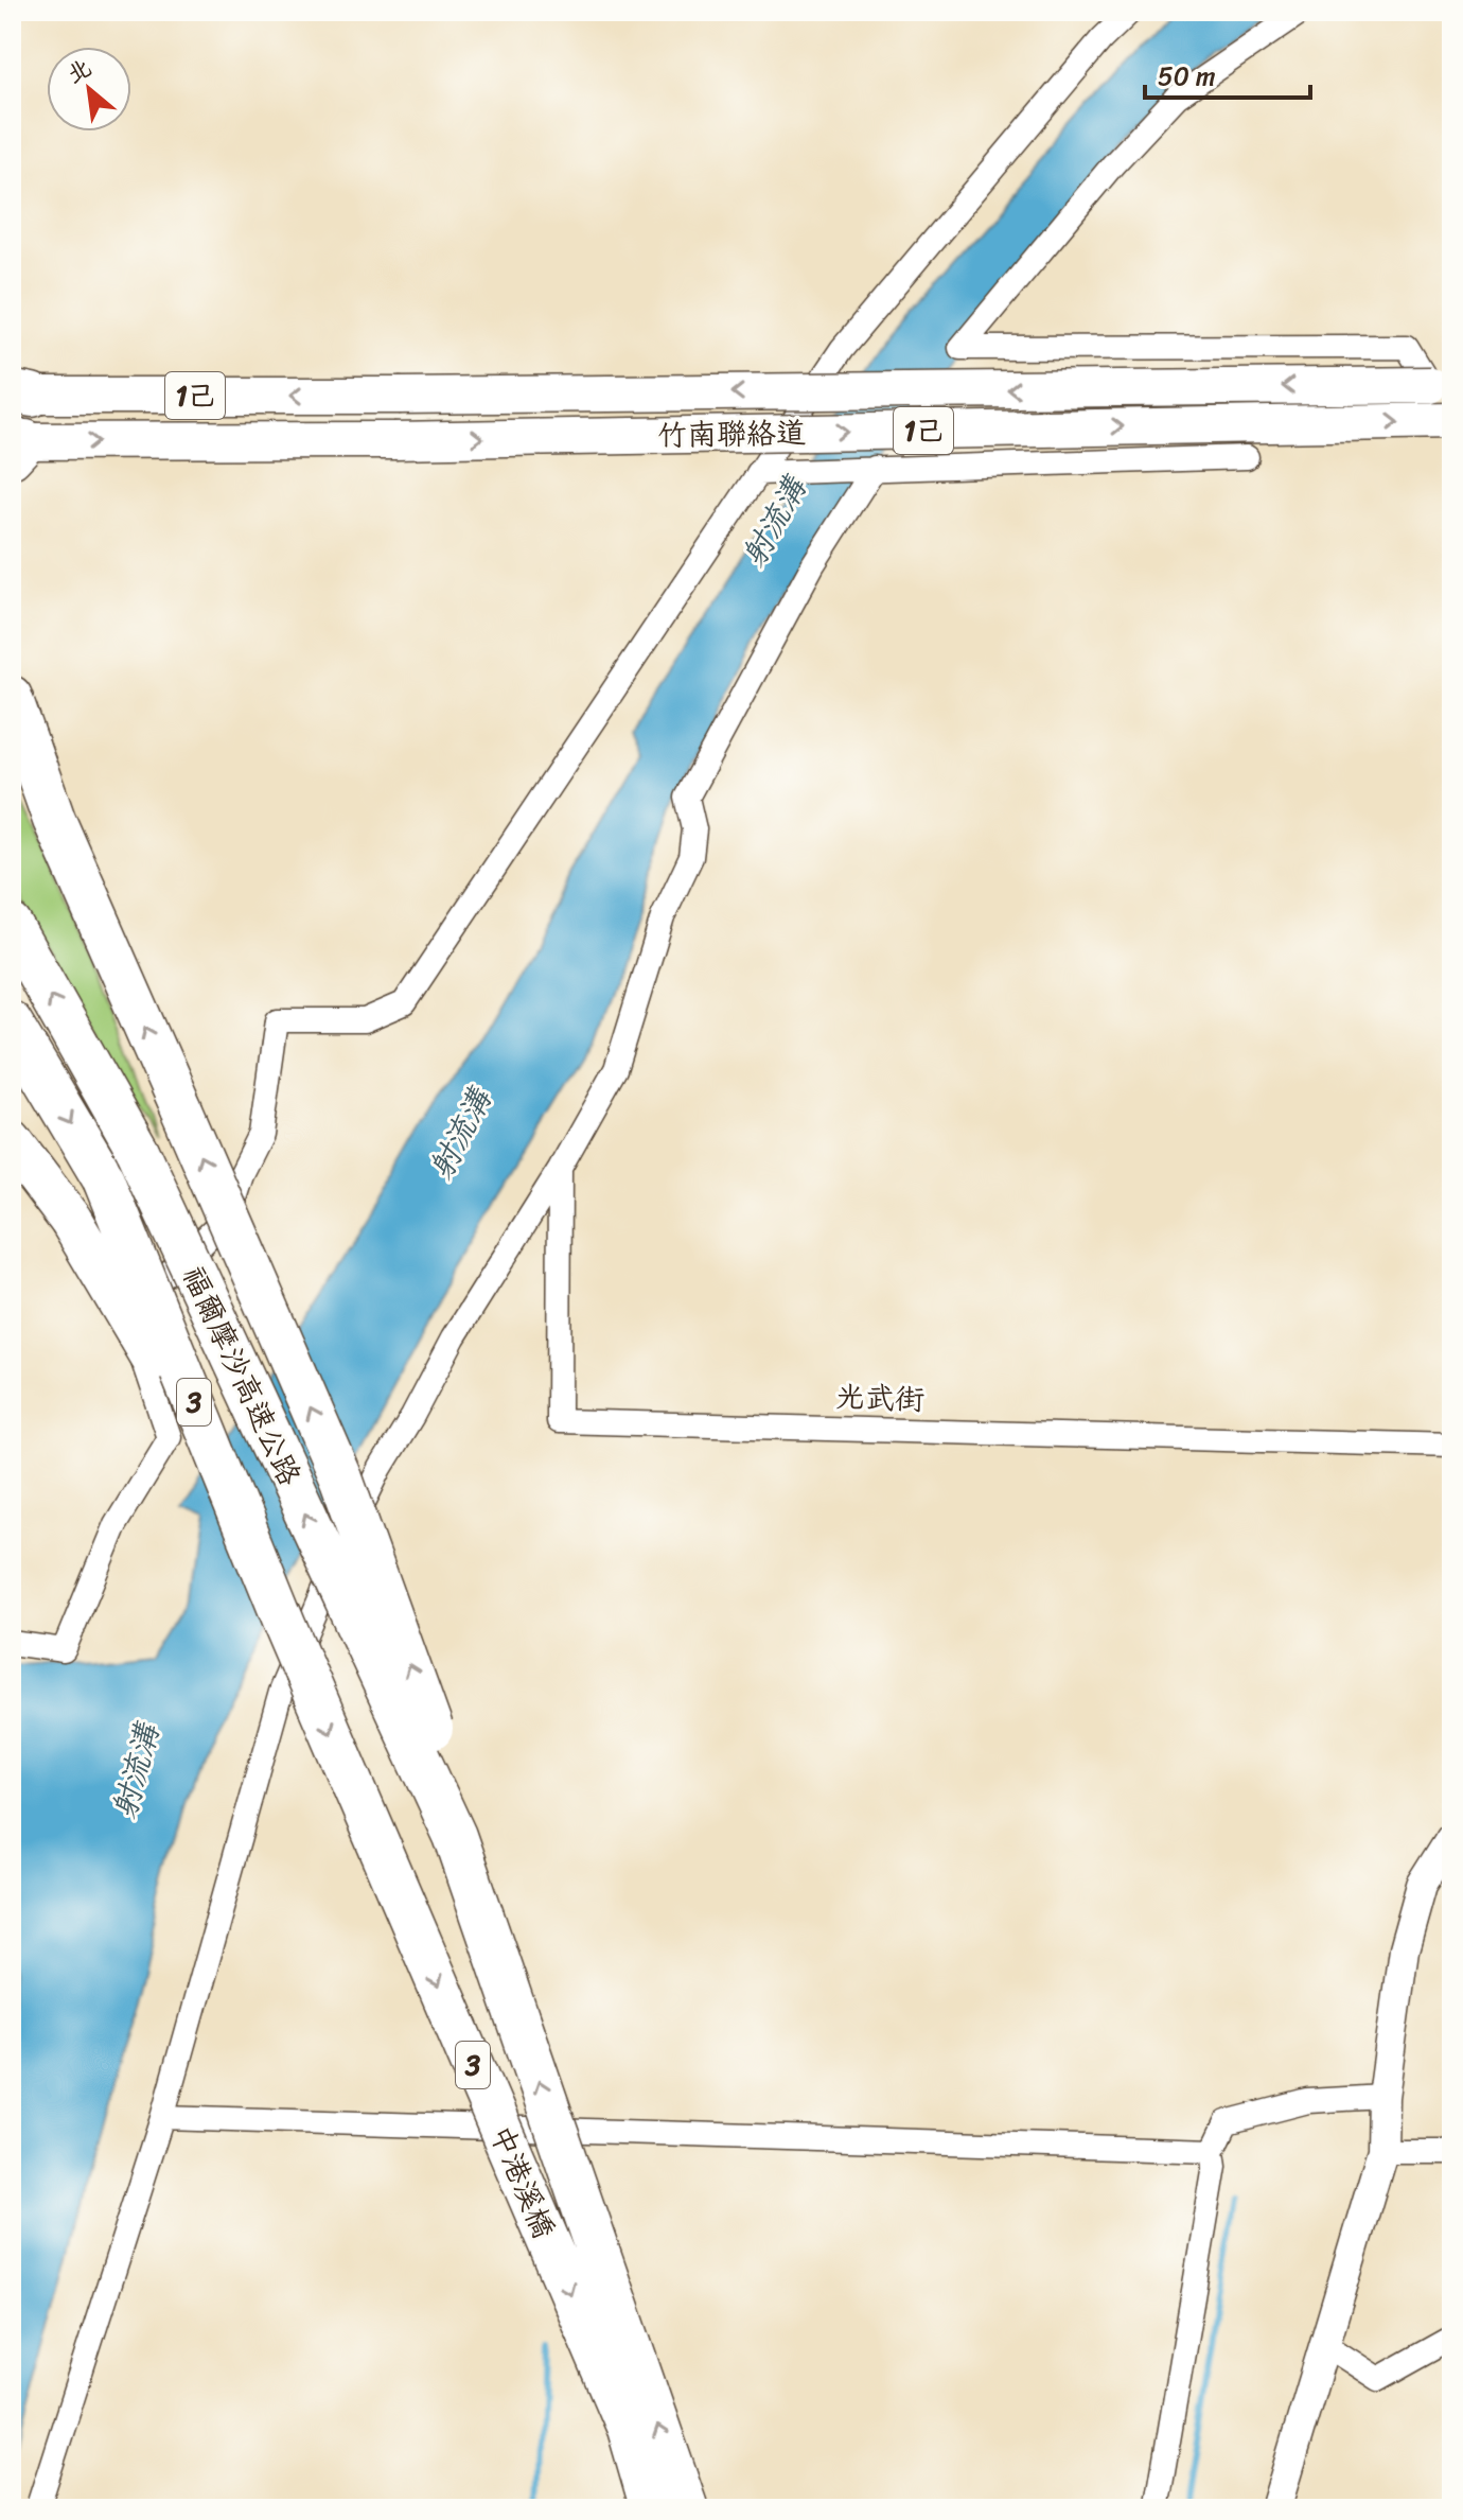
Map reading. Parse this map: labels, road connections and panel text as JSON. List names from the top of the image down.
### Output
{
  "streets": {
    "highway": ["福爾摩沙高速公路", "3", "中港溪橋"],
    "main road": ["1己", "竹南聯絡道"],
    "street": ["光武街"]
  },
  "crossings": [
    ["福爾摩沙高速公路", "中港溪橋"]
  ],
  "water": ["射流溝"],
  "scale_bar": "50 m",
  "north": "top left"
}
